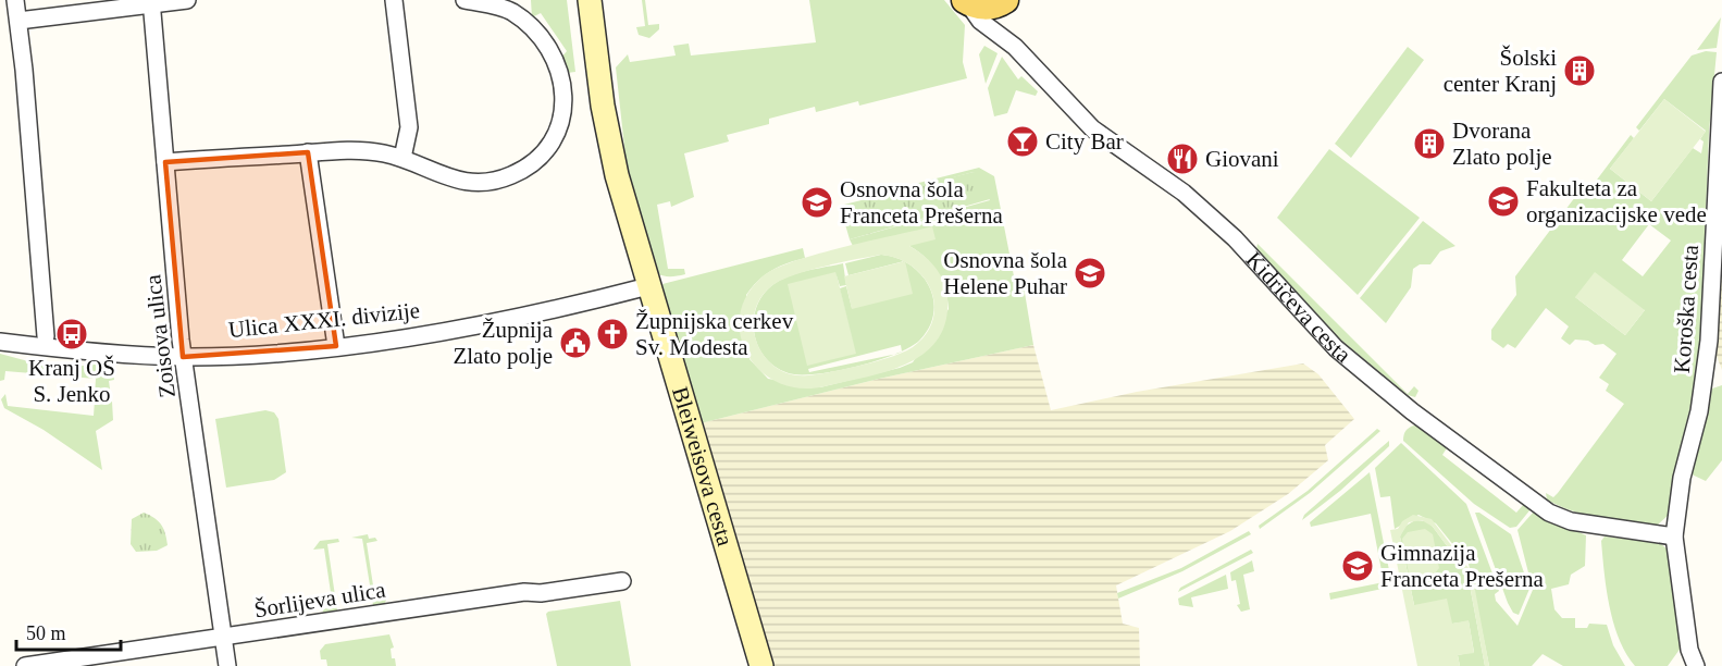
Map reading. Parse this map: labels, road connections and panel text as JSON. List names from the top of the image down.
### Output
{
  "streets": {
    "main road": ["Kidričeva cesta", "Bleiweisova cesta"],
    "street": [
      "Koroška cesta",
      "Ulica XXXI. divizije",
      "Zoisova ulica",
      "Šorlijeva ulica"
    ]
  },
  "crossings": [
    ["Kidričeva cesta", "Koroška cesta"],
    ["Ulica XXXI. divizije", "Zoisova ulica"],
    ["Ulica XXXI. divizije", "Bleiweisova cesta"],
    ["Zoisova ulica", "Šorlijeva ulica"]
  ],
  "places": {
    "building": ["Šolski center Kranj", "Dvorana Zlato polje"],
    "bar": ["City Bar"],
    "restaurant": ["Giovani"],
    "school or university": [
      "Fakulteta za organizacijske vede",
      "Osnovna šola Franceta Prešerna",
      "Osnovna šola Helene Puhar",
      "Gimnazija Franceta Prešerna"
    ],
    "bus stop": ["Kranj OŠ S. Jenko"],
    "church": ["Župnijska cerkev Sv. Modesta"],
    "public building": ["Župnija Zlato polje"]
  },
  "scale_bar": "50 m"
}
